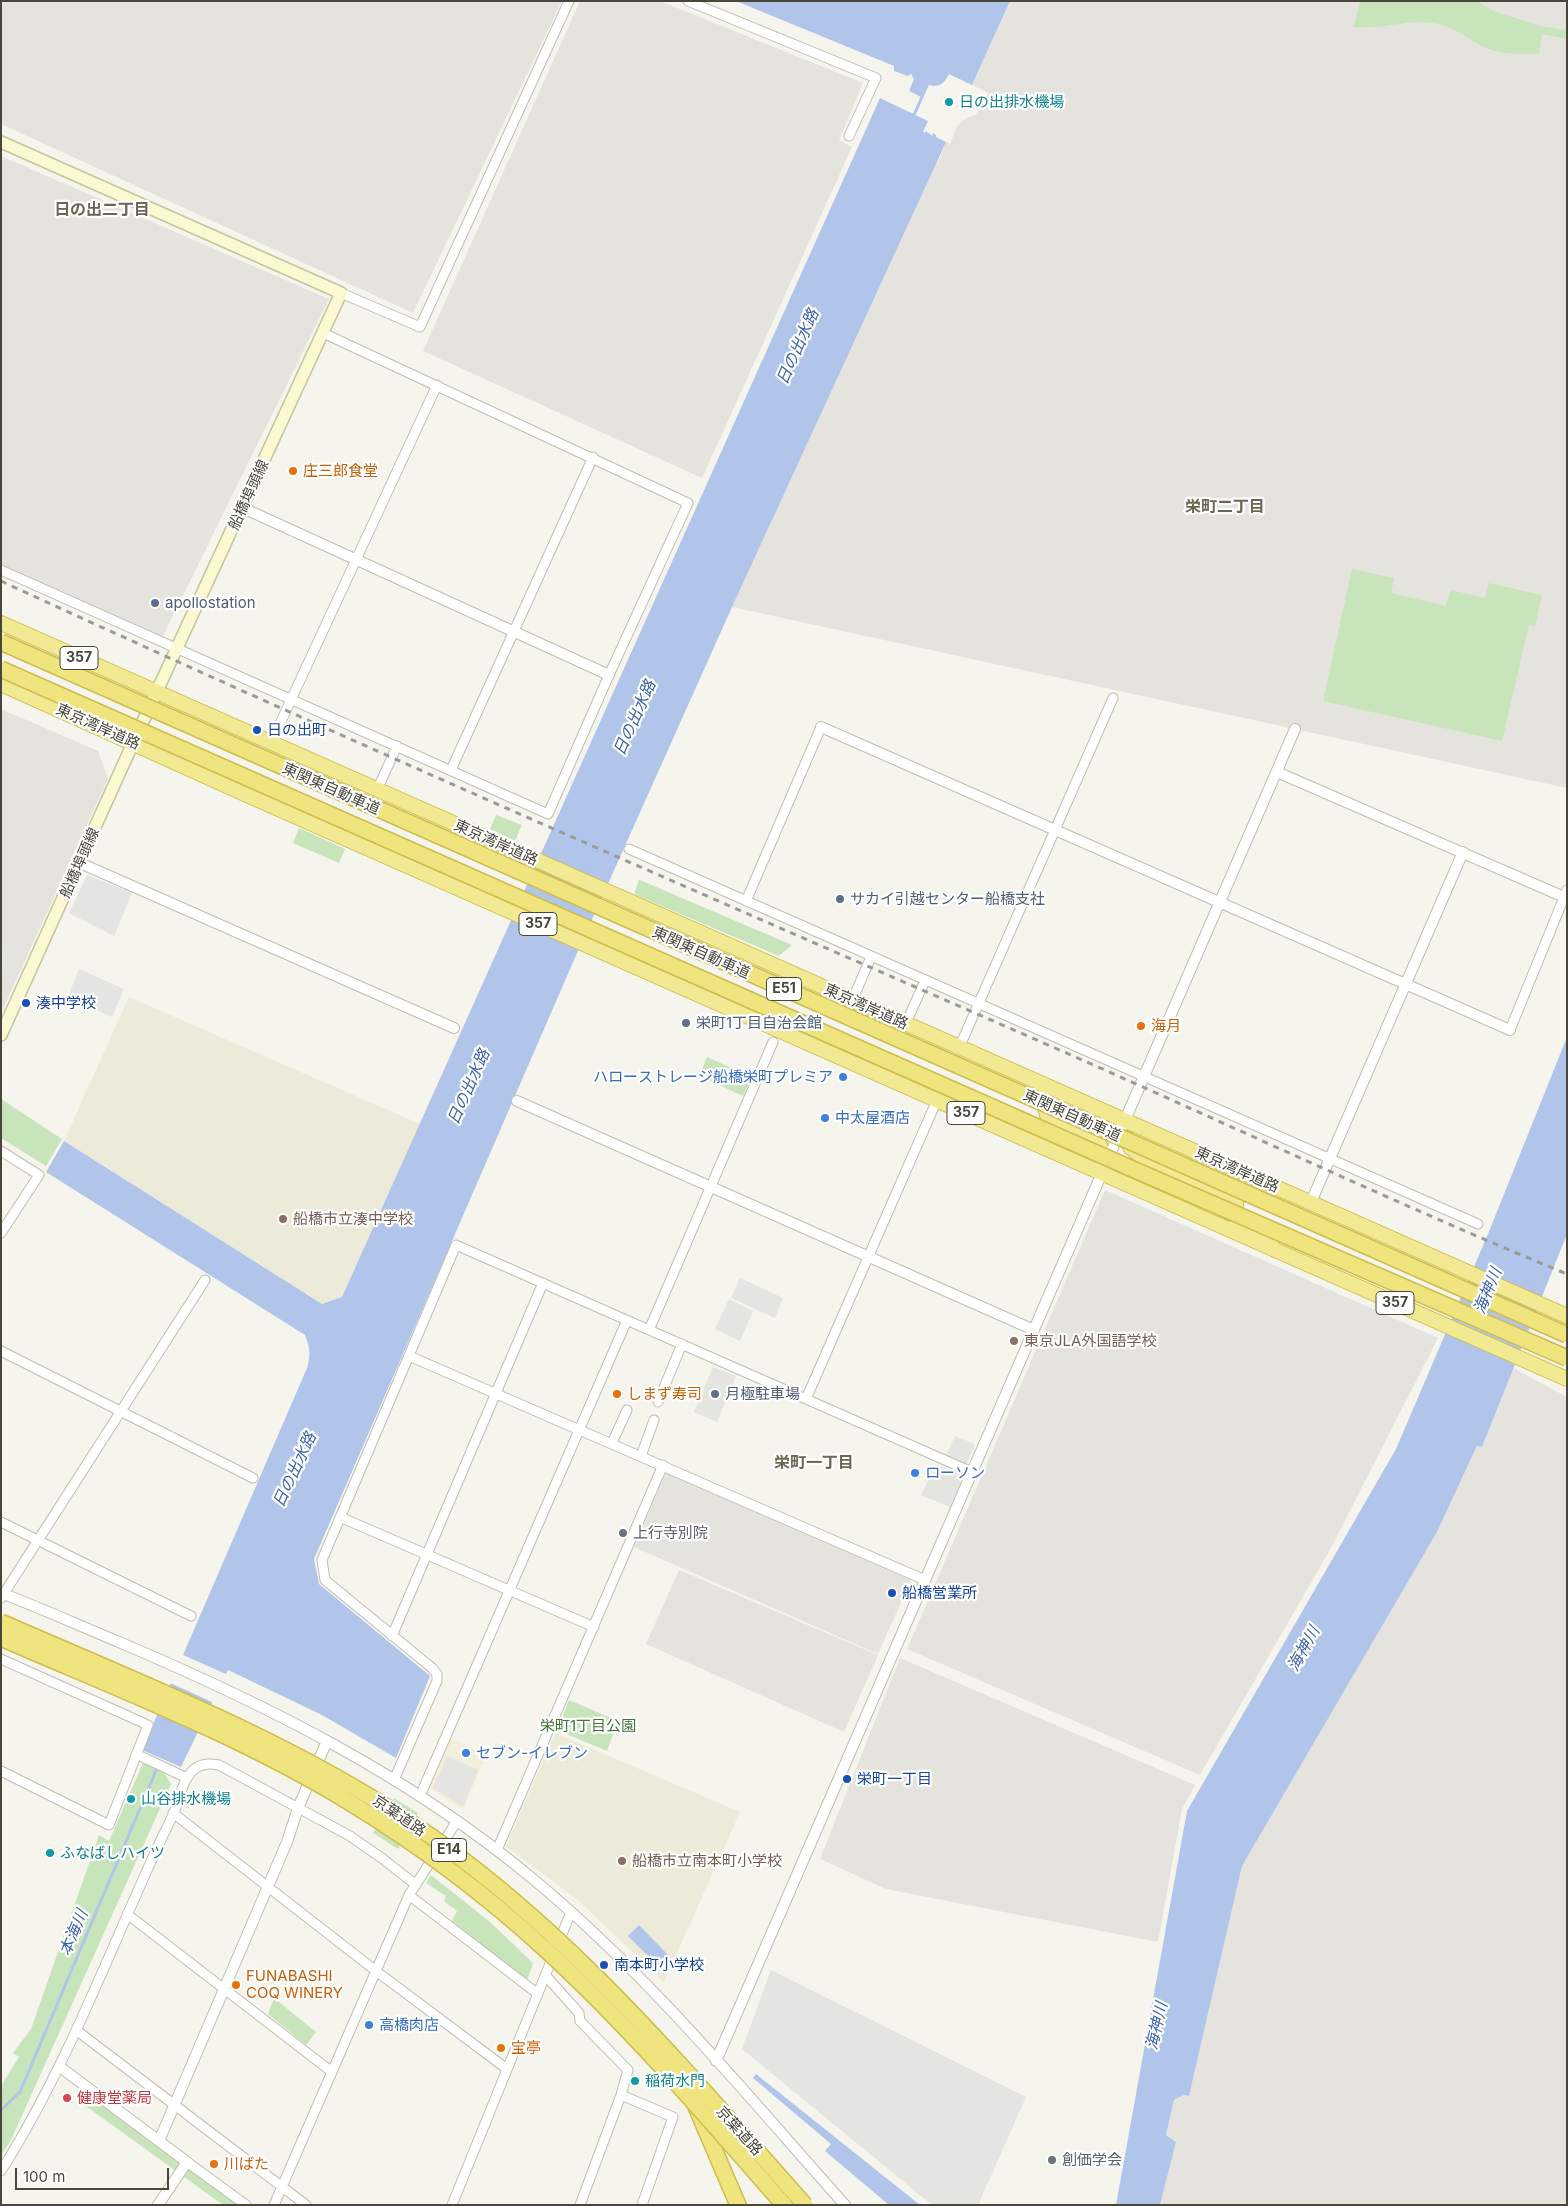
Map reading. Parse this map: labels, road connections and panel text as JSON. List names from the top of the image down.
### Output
{
  "streets": {
    "highway": [
      "357",
      "東京湾岸道路",
      "東関東自動車道",
      "E51",
      "京葉道路",
      "E14"
    ],
    "main road": ["船橋埠頭線"]
  },
  "crossings": [
    ["船橋埠頭線", "東京湾岸道路"]
  ],
  "districts": ["日の出二丁目", "栄町二丁目", "栄町一丁目"],
  "water": ["日の出水路", "海神川", "本海川"],
  "parks": ["栄町1丁目公園"],
  "places": [
    "日の出排水機場",
    "庄三郎食堂",
    "apollostation",
    "日の出町",
    "サカイ引越センター船橋支社",
    "湊中学校",
    "栄町1丁目自治会館",
    "海月",
    "ハローストレージ船橋栄町プレミア",
    "中太屋酒店",
    "船橋市立湊中学校",
    "東京JLA外国語学校",
    "しまず寿司",
    "月極駐車場",
    "ローソン",
    "上行寺別院",
    "船橋営業所",
    "セブン-イレブン",
    "栄町一丁目",
    "山谷排水機場",
    "ふなばしハイツ",
    "船橋市立南本町小学校",
    "南本町小学校",
    "FUNABASHI COQ WINERY",
    "高橋肉店",
    "宝亭",
    "稲荷水門",
    "健康堂薬局",
    "創価学会",
    "川ばた"
  ],
  "scale_bar": "100 m"
}
